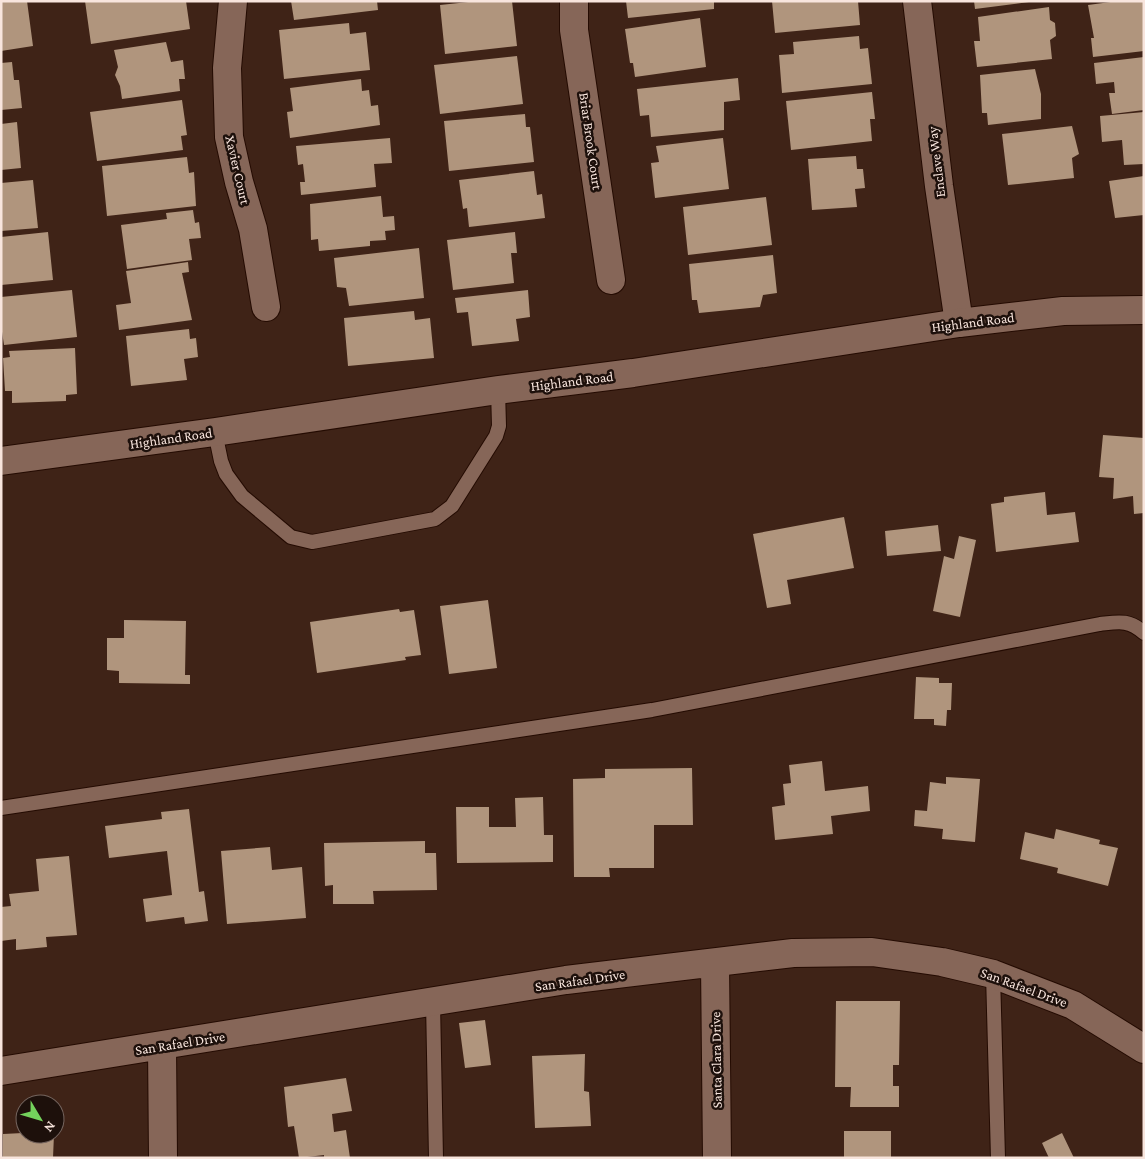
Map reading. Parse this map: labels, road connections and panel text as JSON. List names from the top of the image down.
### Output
{
  "streets": {
    "street": [
      "Briar Brook Court",
      "Enclave Way",
      "Xavier Court",
      "Highland Road",
      "San Rafael Drive",
      "Santa Clara Drive"
    ]
  },
  "crossings": [
    ["Enclave Way", "Highland Road"],
    ["San Rafael Drive", "Santa Clara Drive"]
  ],
  "north": "bottom right"
}
